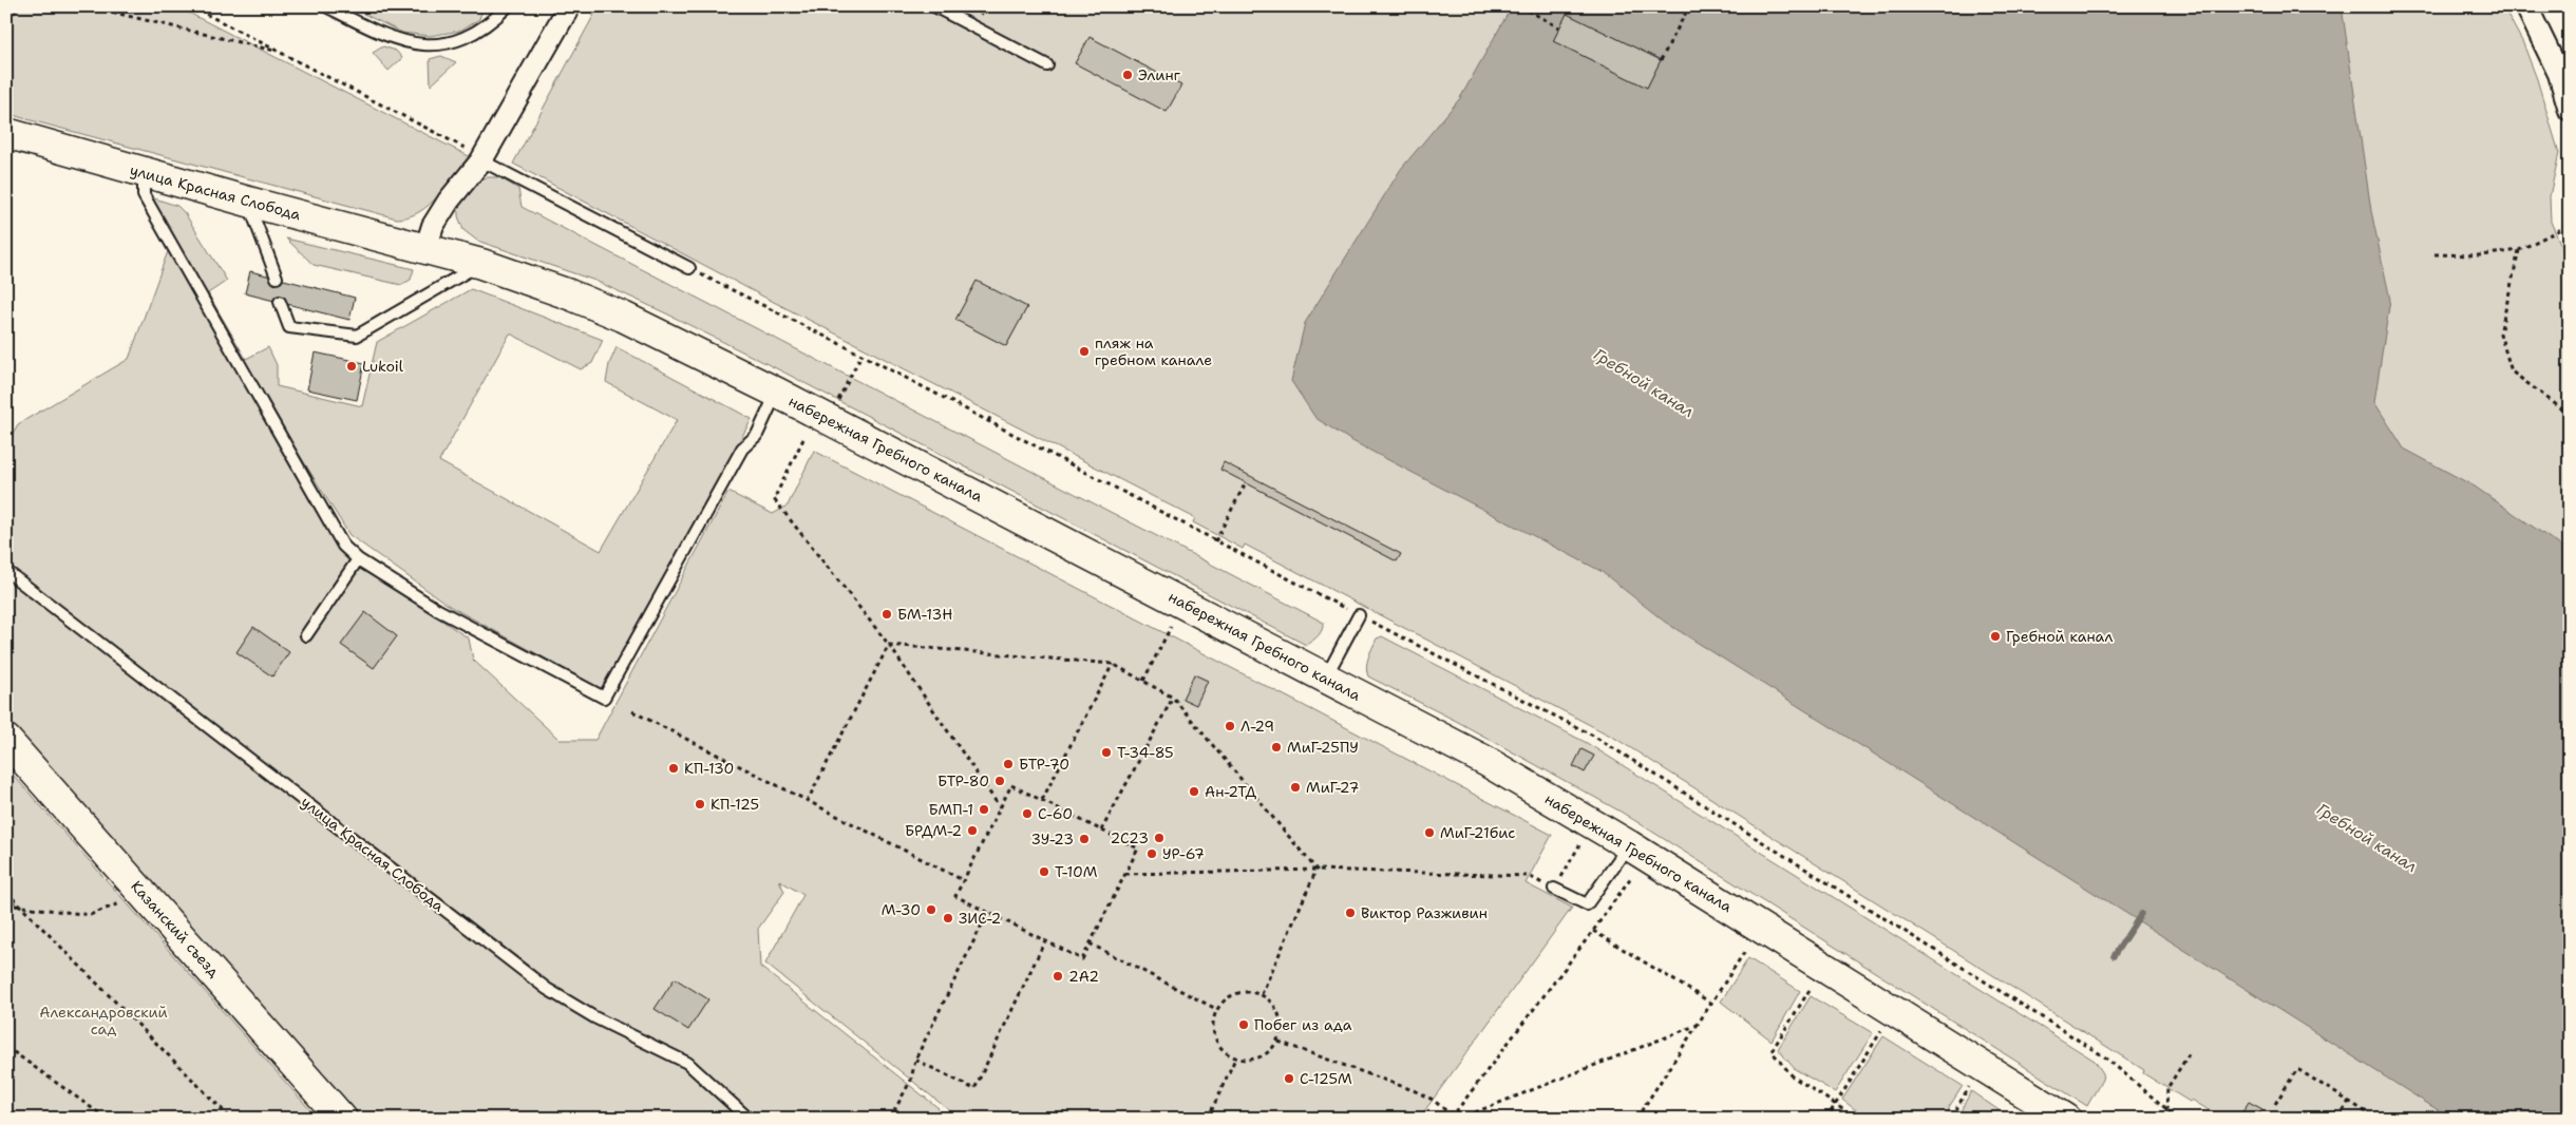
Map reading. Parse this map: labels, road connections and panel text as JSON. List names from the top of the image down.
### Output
{
  "streets": {
    "street": ["улица Красная Слобода", "набережная Гребного канала", "Казанский съезд"]
  },
  "crossings": [
    ["улица Красная Слобода", "набережная Гребного канала"]
  ],
  "water": ["Гребной канал"],
  "parks": ["Александровский сад"],
  "places": [
    "Элинг",
    "пляж на гребном канале",
    "Lukoil",
    "БМ-13Н",
    "Гребной канал",
    "Л-29",
    "МиГ-25ПУ",
    "T-34-85",
    "БТР-70",
    "КП-130",
    "БТР-80",
    "МиГ-27",
    "Ан-2ТД",
    "КП-125",
    "БМП-1",
    "С-60",
    "БРДМ-2",
    "МиГ-21бис",
    "2С23",
    "ЗУ-23",
    "УР-67",
    "Т-10М",
    "М-30",
    "Виктор Разживин",
    "ЗИС-2",
    "2А2",
    "Побег из ада",
    "С-125М"
  ]
}
